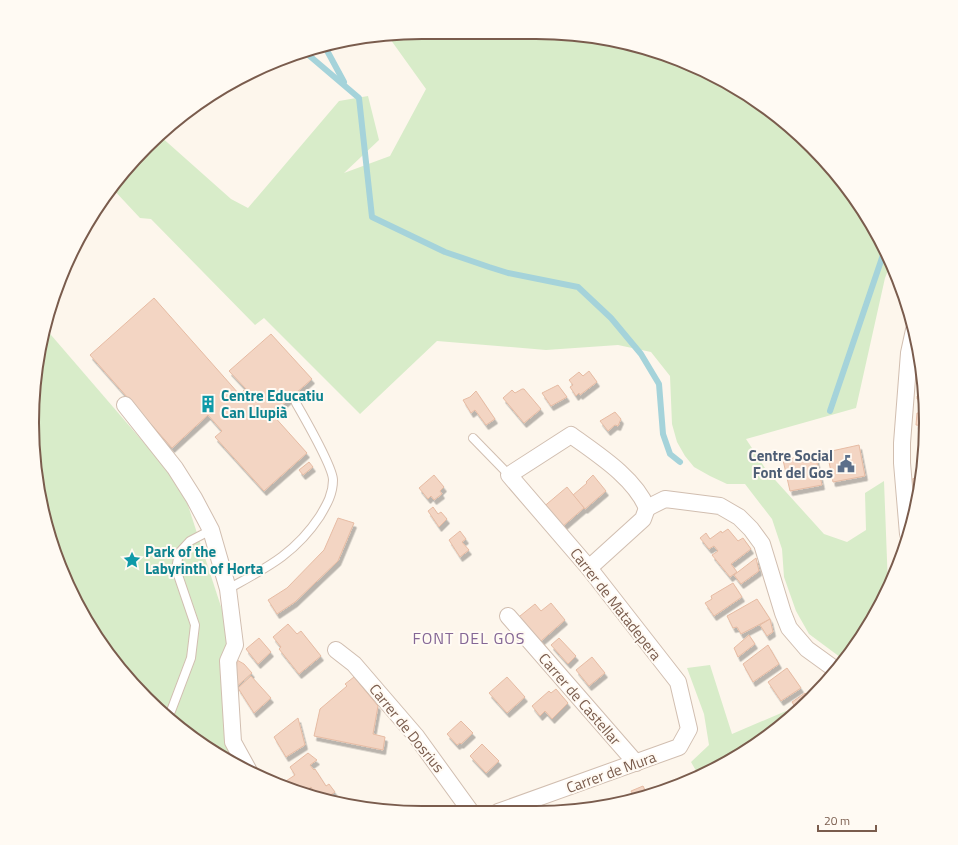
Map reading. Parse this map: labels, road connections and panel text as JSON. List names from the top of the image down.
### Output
{
  "streets": {
    "street": [
      "Carrer de Matadepera",
      "Carrer de Castellar",
      "Carrer de Dosrius",
      "Carrer de Mura"
    ]
  },
  "crossings": [
    ["Carrer de Matadepera", "Carrer de Mura"],
    ["Carrer de Castellar", "Carrer de Mura"]
  ],
  "districts": ["FONT DEL GOS"],
  "places": {
    "building": ["Centre Educatiu Can Llupià"],
    "public building": ["Centre Social Font del Gos"],
    "place": ["Park of the Labyrinth of Horta"]
  },
  "scale_bar": "20 m"
}
